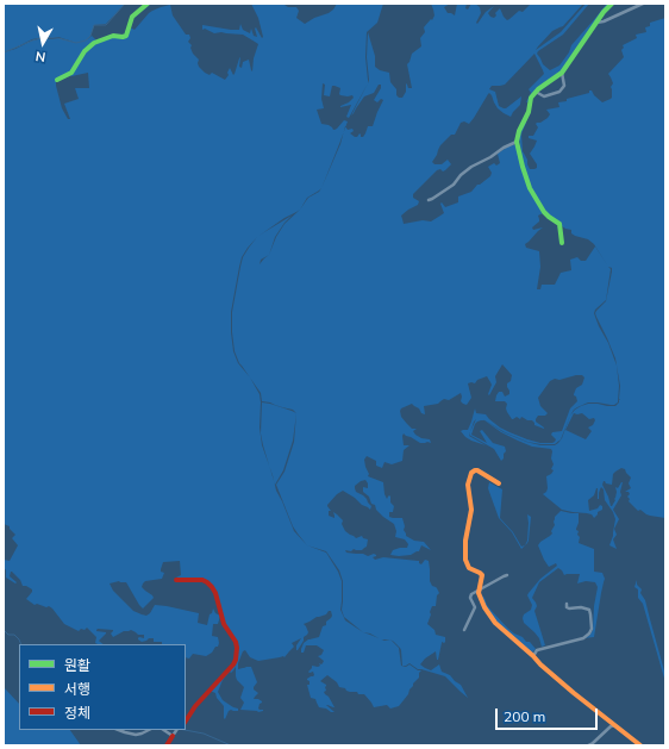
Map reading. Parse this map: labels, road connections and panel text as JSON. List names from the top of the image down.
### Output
{
  "legend": ["원활", "서행", "정체"],
  "scale_bar": "200 m",
  "north": "bottom"
}
